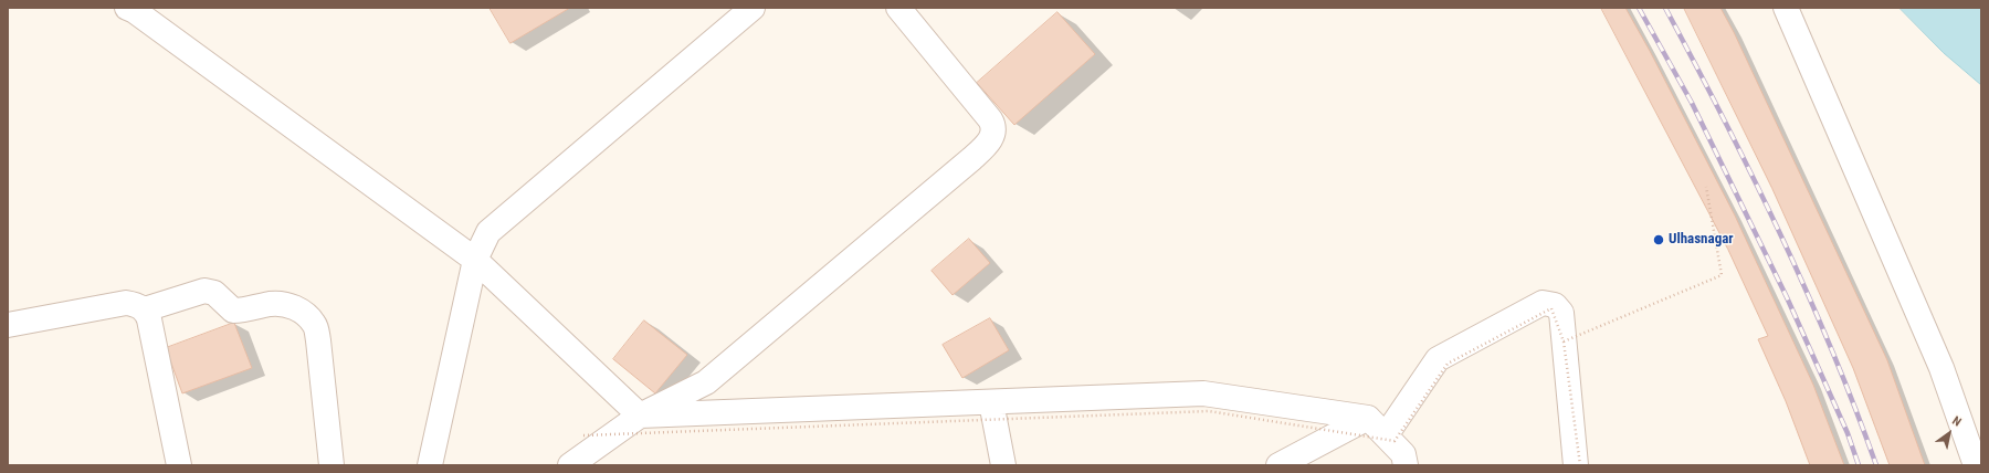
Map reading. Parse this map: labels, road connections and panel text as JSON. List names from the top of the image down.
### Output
{
  "places": ["Ulhasnagar"],
  "north": "top right"
}
